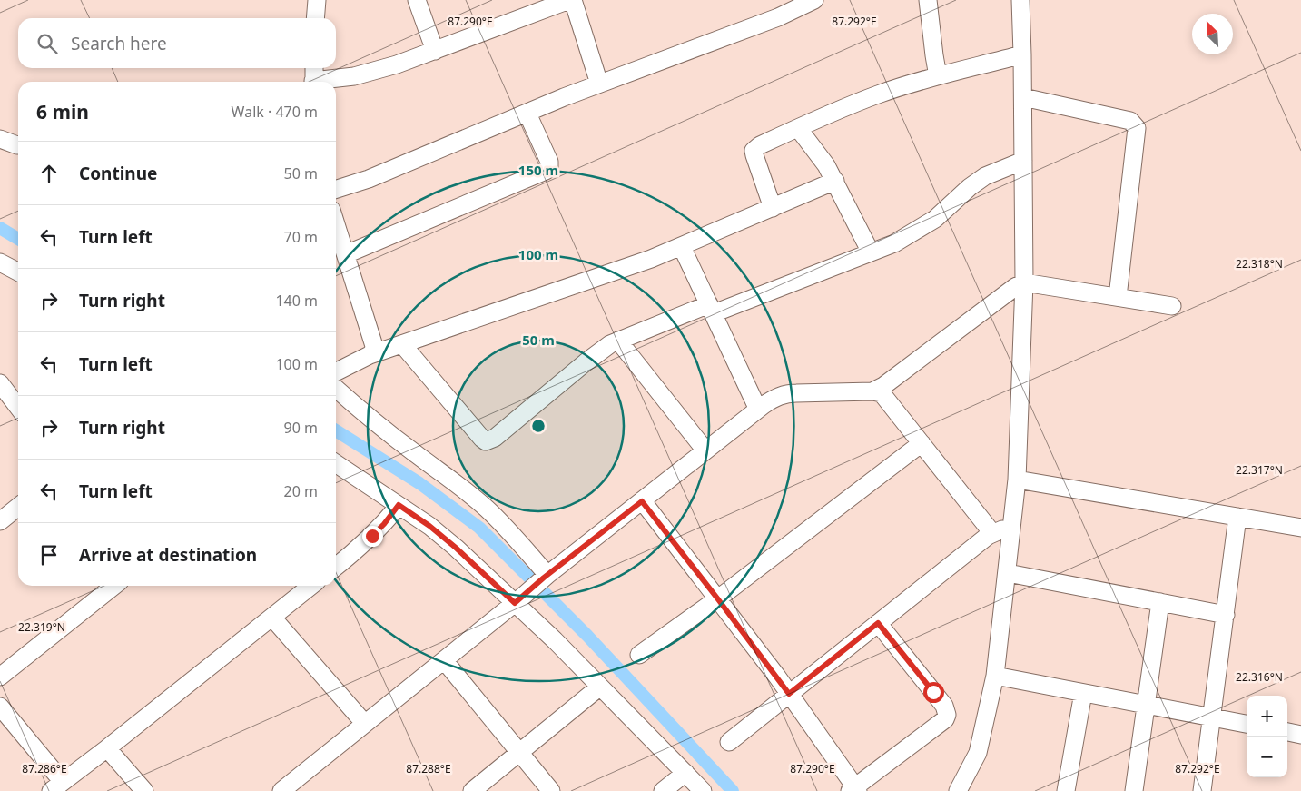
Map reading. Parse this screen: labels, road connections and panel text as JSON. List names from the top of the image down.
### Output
{
  "north": "top left",
  "page": {
    "search": "Search here",
    "heading": ["6 min", "Walk · 470 m"],
    "list": [
      ["Continue", "50 m"],
      ["Turn left", "70 m"],
      ["Turn right", "140 m"],
      ["Turn left", "100 m"],
      ["Turn right", "90 m"],
      ["Turn left", "20 m"],
      "Arrive at destination"
    ],
    "map_buttons": ["+", "−"]
  },
  "coordinates": [
    "87.290°E",
    "87.292°E",
    "22.318°N",
    "22.317°N",
    "22.319°N",
    "22.316°N",
    "87.286°E",
    "87.288°E"
  ],
  "rings": ["150 m", "100 m", "50 m"]
}
